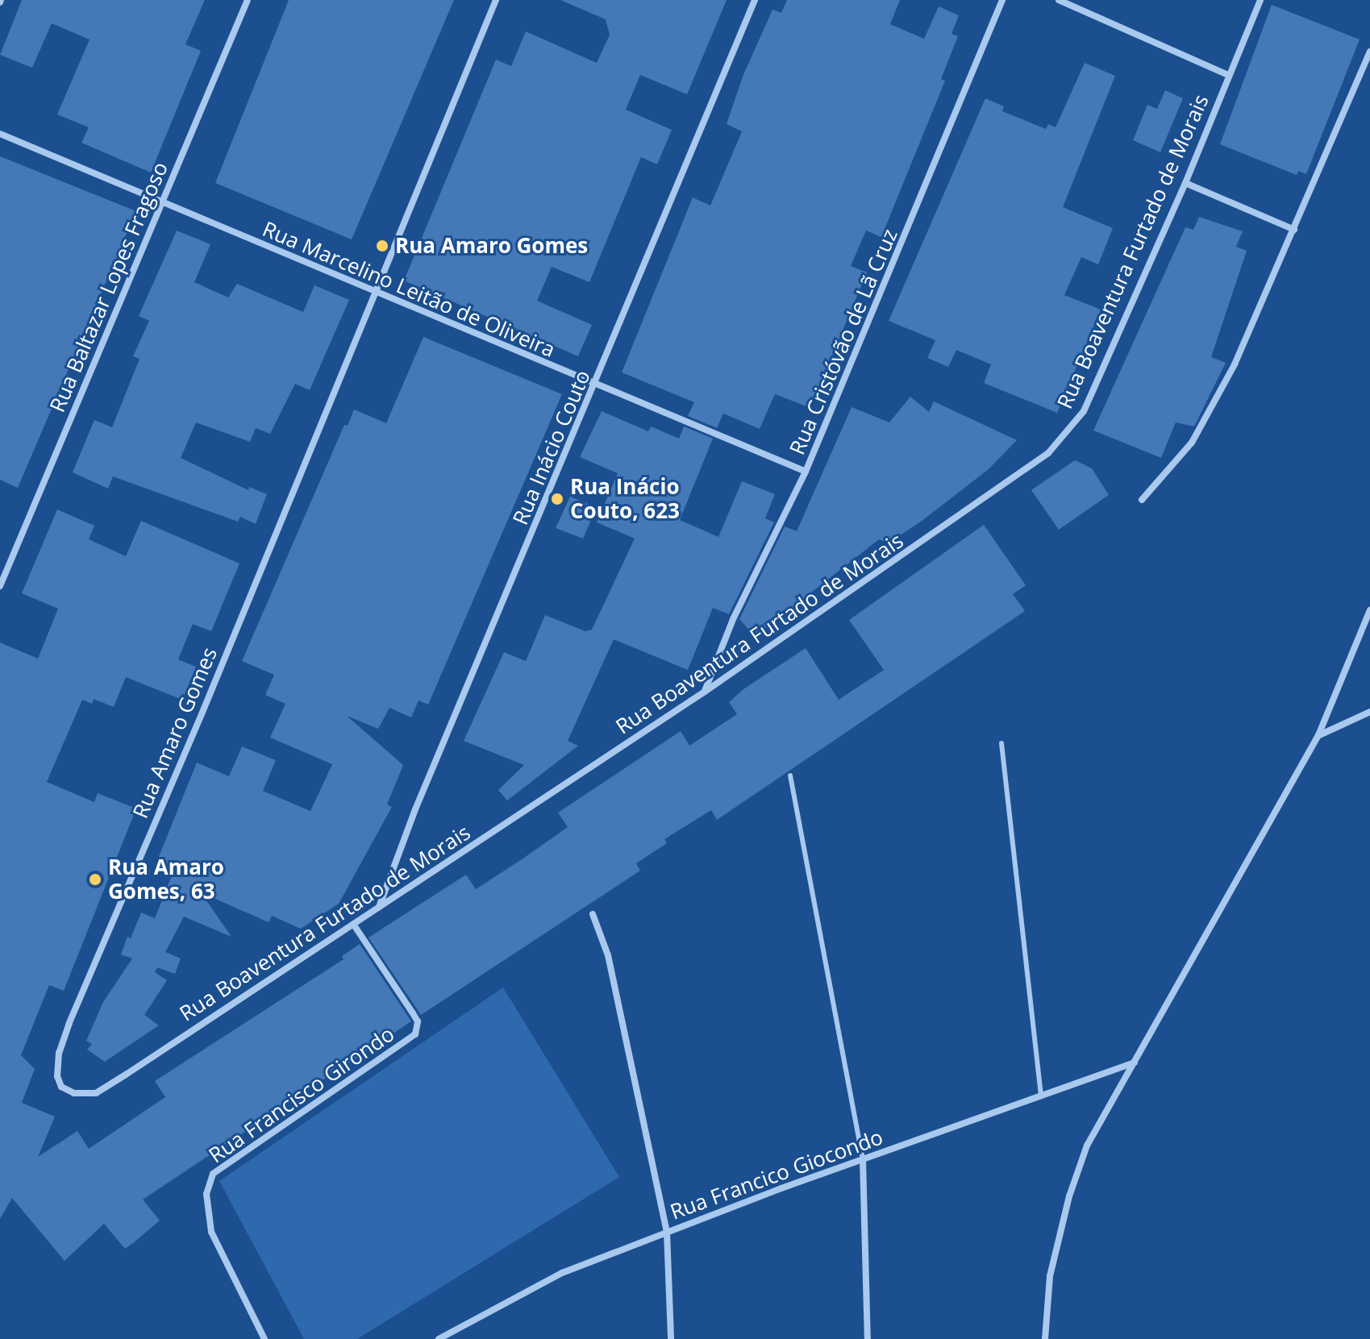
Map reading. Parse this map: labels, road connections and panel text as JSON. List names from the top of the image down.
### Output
{
  "streets": {
    "street": [
      "Rua Boaventura Furtado de Morais",
      "Rua Baltazar Lopes Fragoso",
      "Rua Marcelino Leitão de Oliveira",
      "Rua Cristóvão de Lã Cruz",
      "Rua Inácio Couto",
      "Rua Amaro Gomes",
      "Rua Francisco Girondo",
      "Rua Francico Giocondo"
    ]
  },
  "crossings": [
    ["Rua Boaventura Furtado de Morais", "Rua Cristóvão de Lã Cruz"],
    ["Rua Boaventura Furtado de Morais", "Rua Inácio Couto"],
    ["Rua Boaventura Furtado de Morais", "Rua Amaro Gomes"],
    ["Rua Boaventura Furtado de Morais", "Rua Francisco Girondo"],
    ["Rua Baltazar Lopes Fragoso", "Rua Marcelino Leitão de Oliveira"],
    ["Rua Marcelino Leitão de Oliveira", "Rua Cristóvão de Lã Cruz"],
    ["Rua Marcelino Leitão de Oliveira", "Rua Inácio Couto"],
    ["Rua Marcelino Leitão de Oliveira", "Rua Amaro Gomes"]
  ],
  "places": ["Rua Amaro Gomes", "Rua Inácio Couto, 623", "Rua Amaro Gomes, 63"]
}
